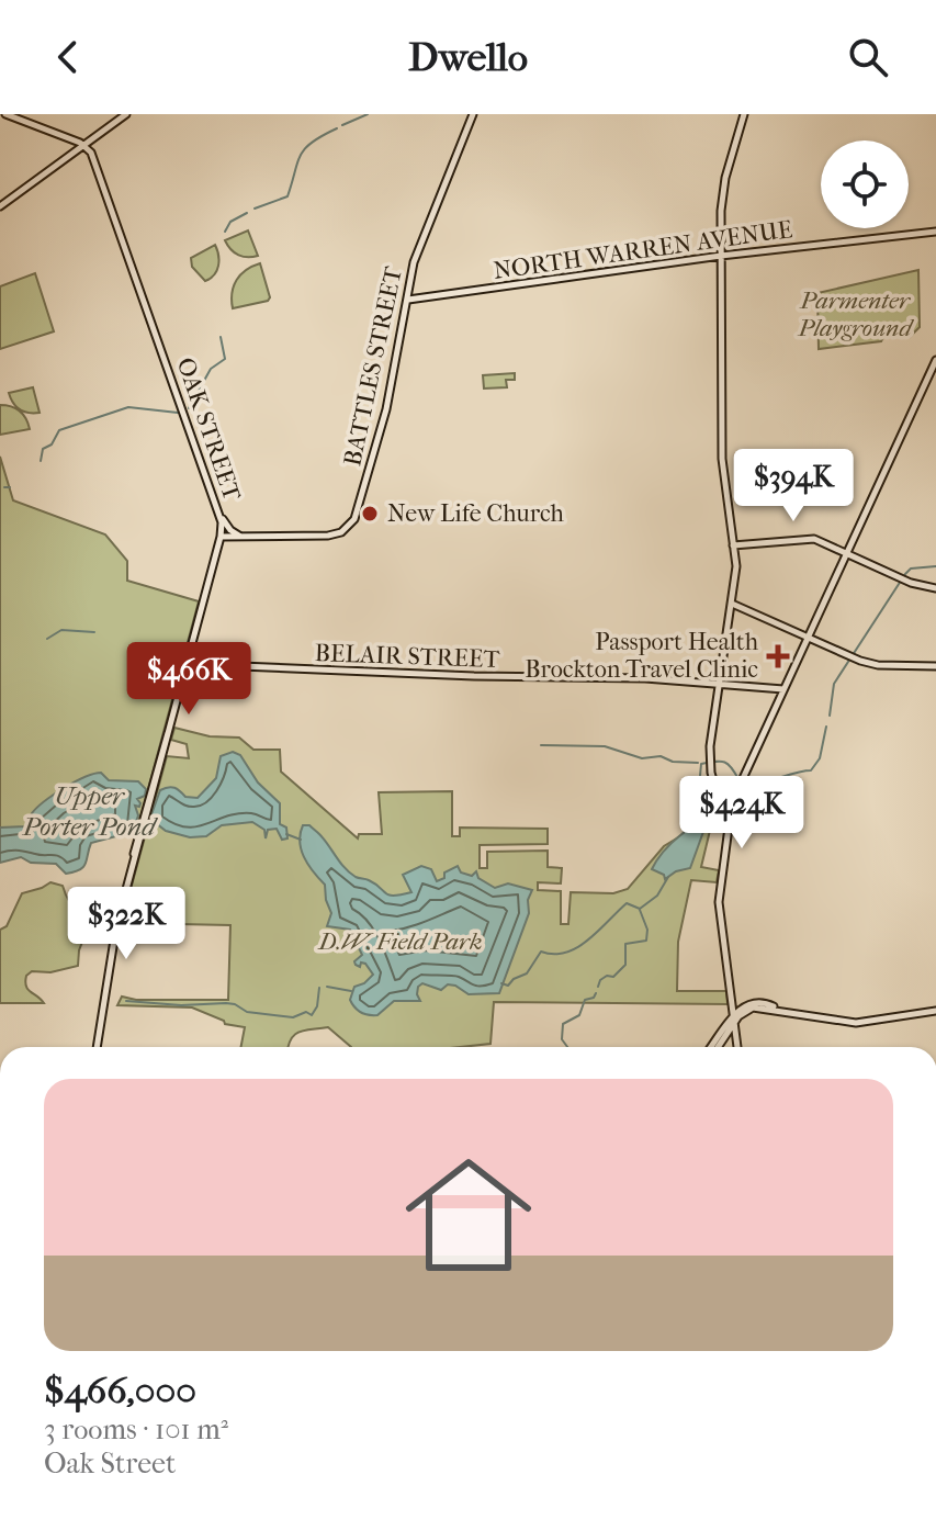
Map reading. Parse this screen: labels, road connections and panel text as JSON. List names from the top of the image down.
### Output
{
  "streets": {
    "main road": [
      "NORTH WARREN AVENUE",
      "BATTLES STREET",
      "OAK STREET",
      "BELAIR STREET"
    ]
  },
  "crossings": [
    ["NORTH WARREN AVENUE", "BATTLES STREET"],
    ["BATTLES STREET", "OAK STREET"],
    ["OAK STREET", "BELAIR STREET"]
  ],
  "water": ["Upper Porter Pond"],
  "parks": ["Parmenter Playground", "D.W. Field Park"],
  "places": {
    "other": ["New Life Church"],
    "health": ["Passport Health Brockton Travel Clinic"]
  },
  "page": {
    "header": "Dwello",
    "price": [
      "$394K",
      "$466K",
      "$424K",
      "$322K"
    ],
    "list": [
      {
        "name": "$466,000",
        "note": "3 rooms · 101 m² · Oak Street"
      }
    ]
  }
}
